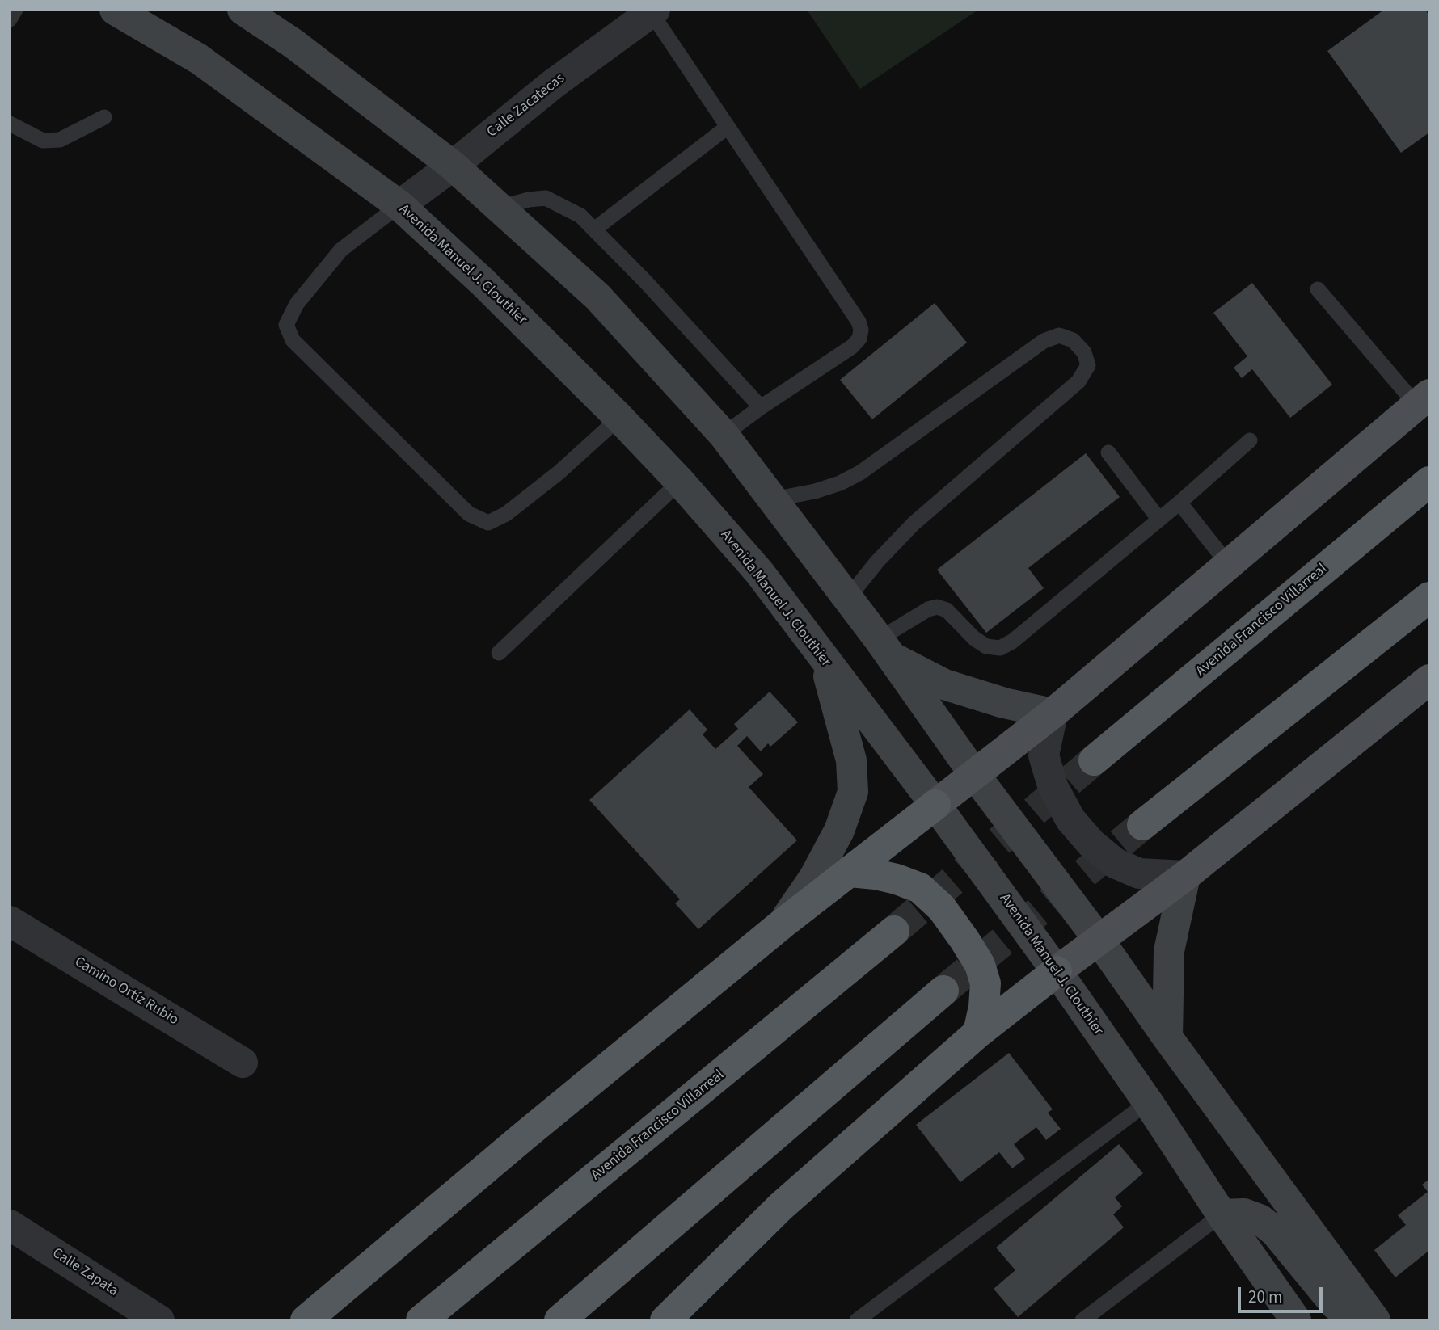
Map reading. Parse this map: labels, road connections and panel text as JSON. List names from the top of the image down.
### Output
{
  "streets": {
    "highway": ["Avenida Francisco Villarreal"],
    "main road": ["Avenida Manuel J. Clouthier"],
    "street": ["Calle Zacatecas", "Camino Ortíz Rubio", "Calle Zapata"]
  },
  "crossings": [
    ["Calle Zacatecas", "Avenida Manuel J. Clouthier"]
  ],
  "scale_bar": "20 m"
}
